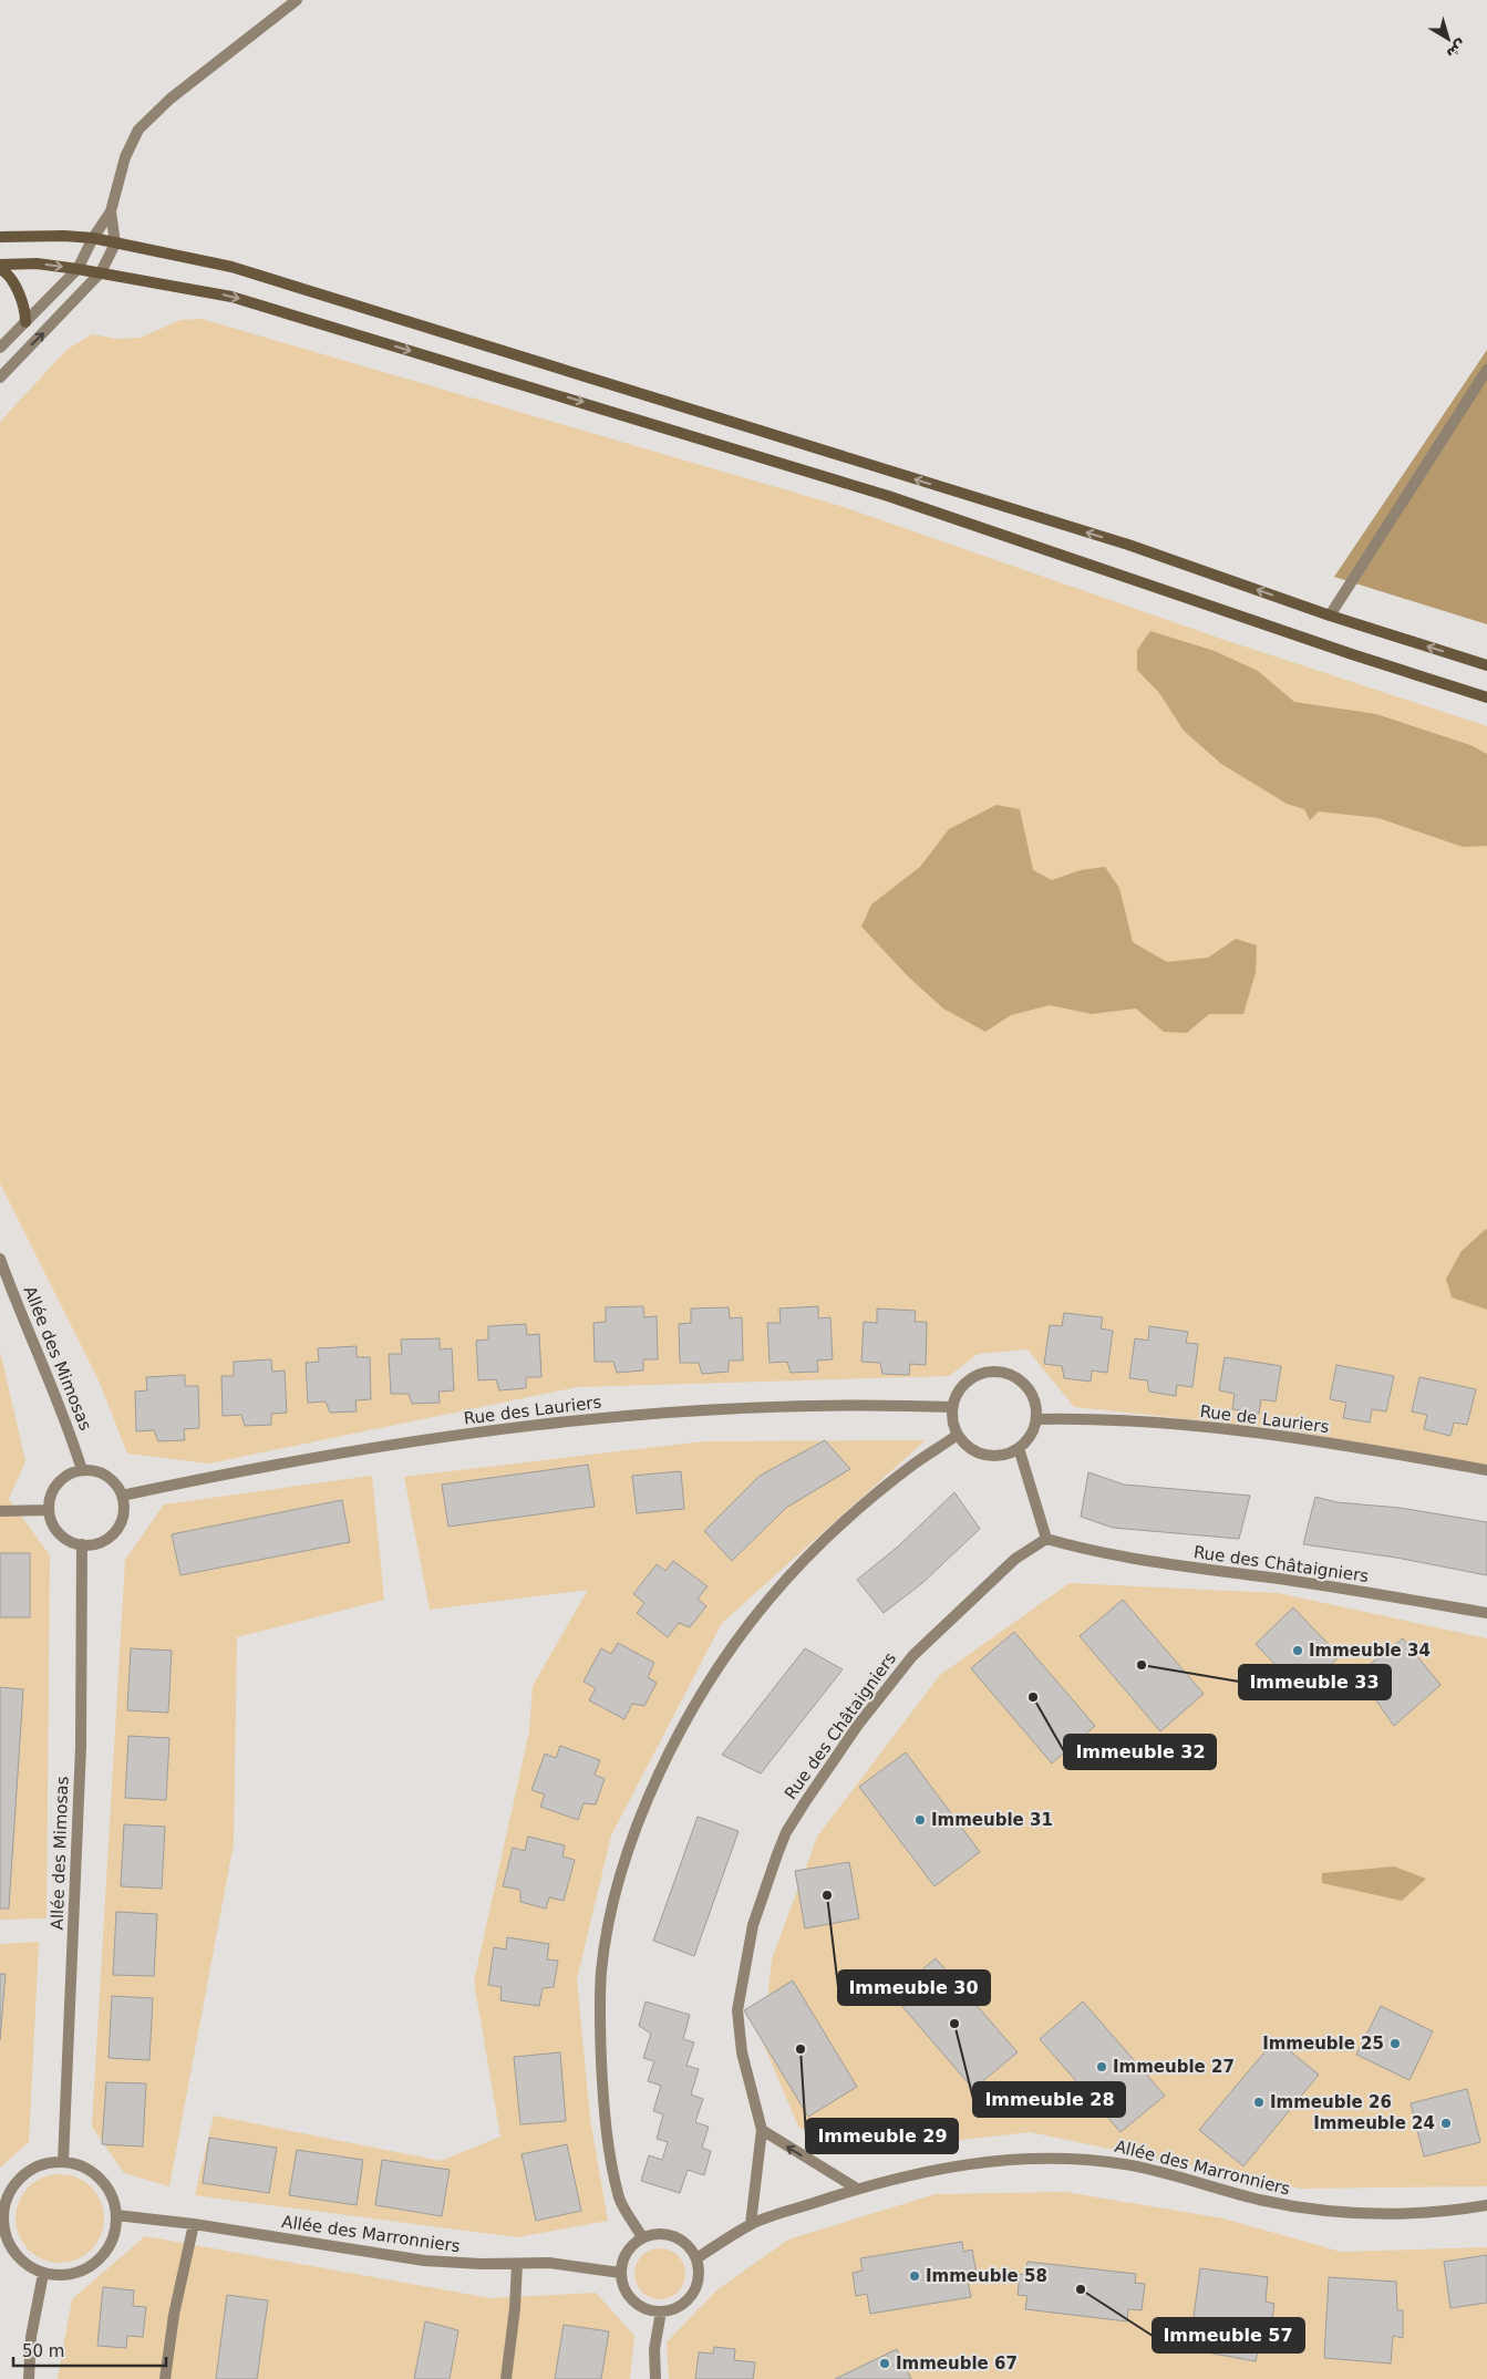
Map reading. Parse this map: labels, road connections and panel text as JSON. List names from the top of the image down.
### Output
{
  "streets": {
    "street": [
      "Allée des Mimosas",
      "Rue des Lauriers",
      "Rue de Lauriers",
      "Rue des Châtaigniers",
      "Allée des Marronniers"
    ]
  },
  "crossings": [
    ["Allée des Mimosas", "Rue des Lauriers"],
    ["Allée des Mimosas", "Allée des Marronniers"],
    ["Rue des Lauriers", "Rue de Lauriers"]
  ],
  "places": [
    "Immeuble 34",
    "Immeuble 33",
    "Immeuble 32",
    "Immeuble 31",
    "Immeuble 30",
    "Immeuble 28",
    "Immeuble 25",
    "Immeuble 29",
    "Immeuble 27",
    "Immeuble 26",
    "Immeuble 24",
    "Immeuble 58",
    "Immeuble 57",
    "Immeuble 67"
  ],
  "scale_bar": "50 m",
  "north": "bottom right"
}
